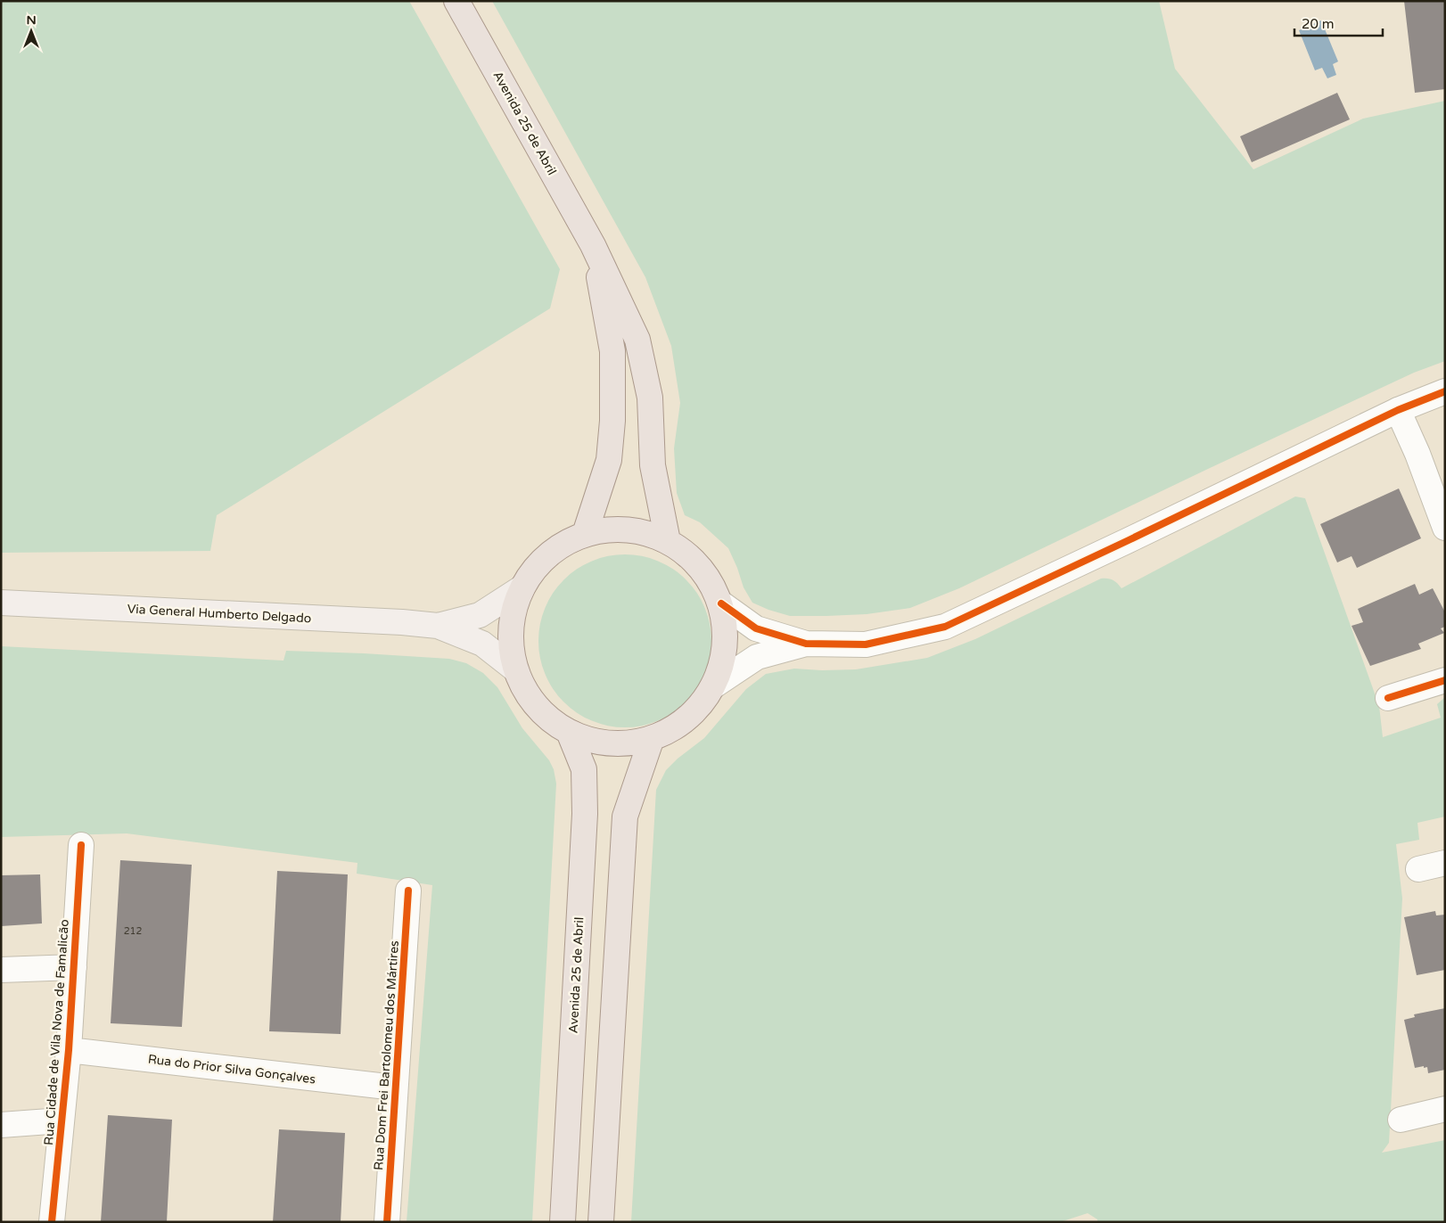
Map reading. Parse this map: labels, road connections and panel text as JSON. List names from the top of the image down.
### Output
{
  "streets": {
    "main road": ["Avenida 25 de Abril", "Via General Humberto Delgado"],
    "street": ["Rua Cidade de Vila Nova de Famalicão", "Rua Dom Frei Bartolomeu dos Mártires", "Rua do Prior Silva Gonçalves"]
  },
  "crossings": [
    ["Rua Cidade de Vila Nova de Famalicão", "Rua do Prior Silva Gonçalves"],
    ["Rua Dom Frei Bartolomeu dos Mártires", "Rua do Prior Silva Gonçalves"]
  ],
  "house_numbers": ["212"],
  "scale_bar": "20 m",
  "north": "top"
}
